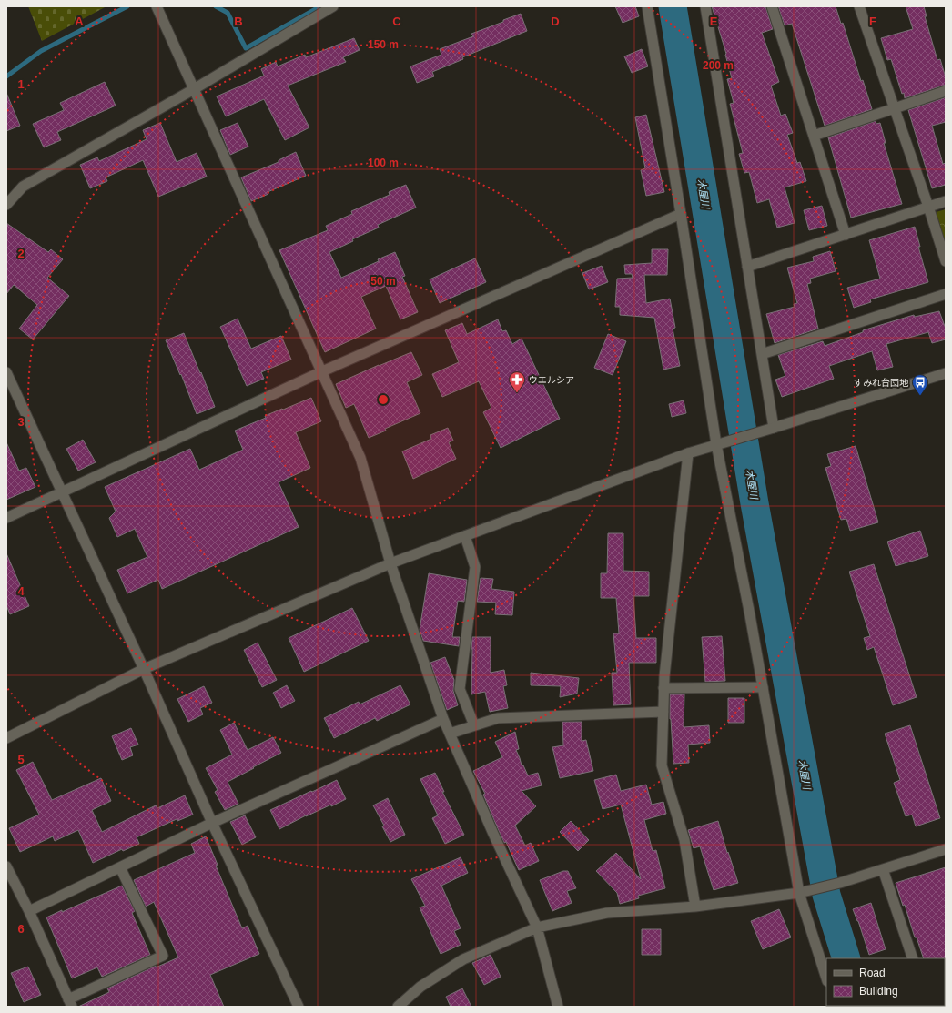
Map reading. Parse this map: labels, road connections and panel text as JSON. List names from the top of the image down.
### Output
{
  "water": ["木屋川"],
  "places": {
    "pharmacy": ["ウエルシア"],
    "bus stop": ["すみれ台団地"]
  },
  "legend": ["Road", "Building"],
  "grid": {
    "columns": [
      "A",
      "B",
      "C",
      "D",
      "E",
      "F"
    ],
    "rows": [
      "1",
      "2",
      "3",
      "4",
      "5",
      "6"
    ]
  },
  "rings": [
    "150 m",
    "200 m",
    "100 m",
    "50 m"
  ]
}
